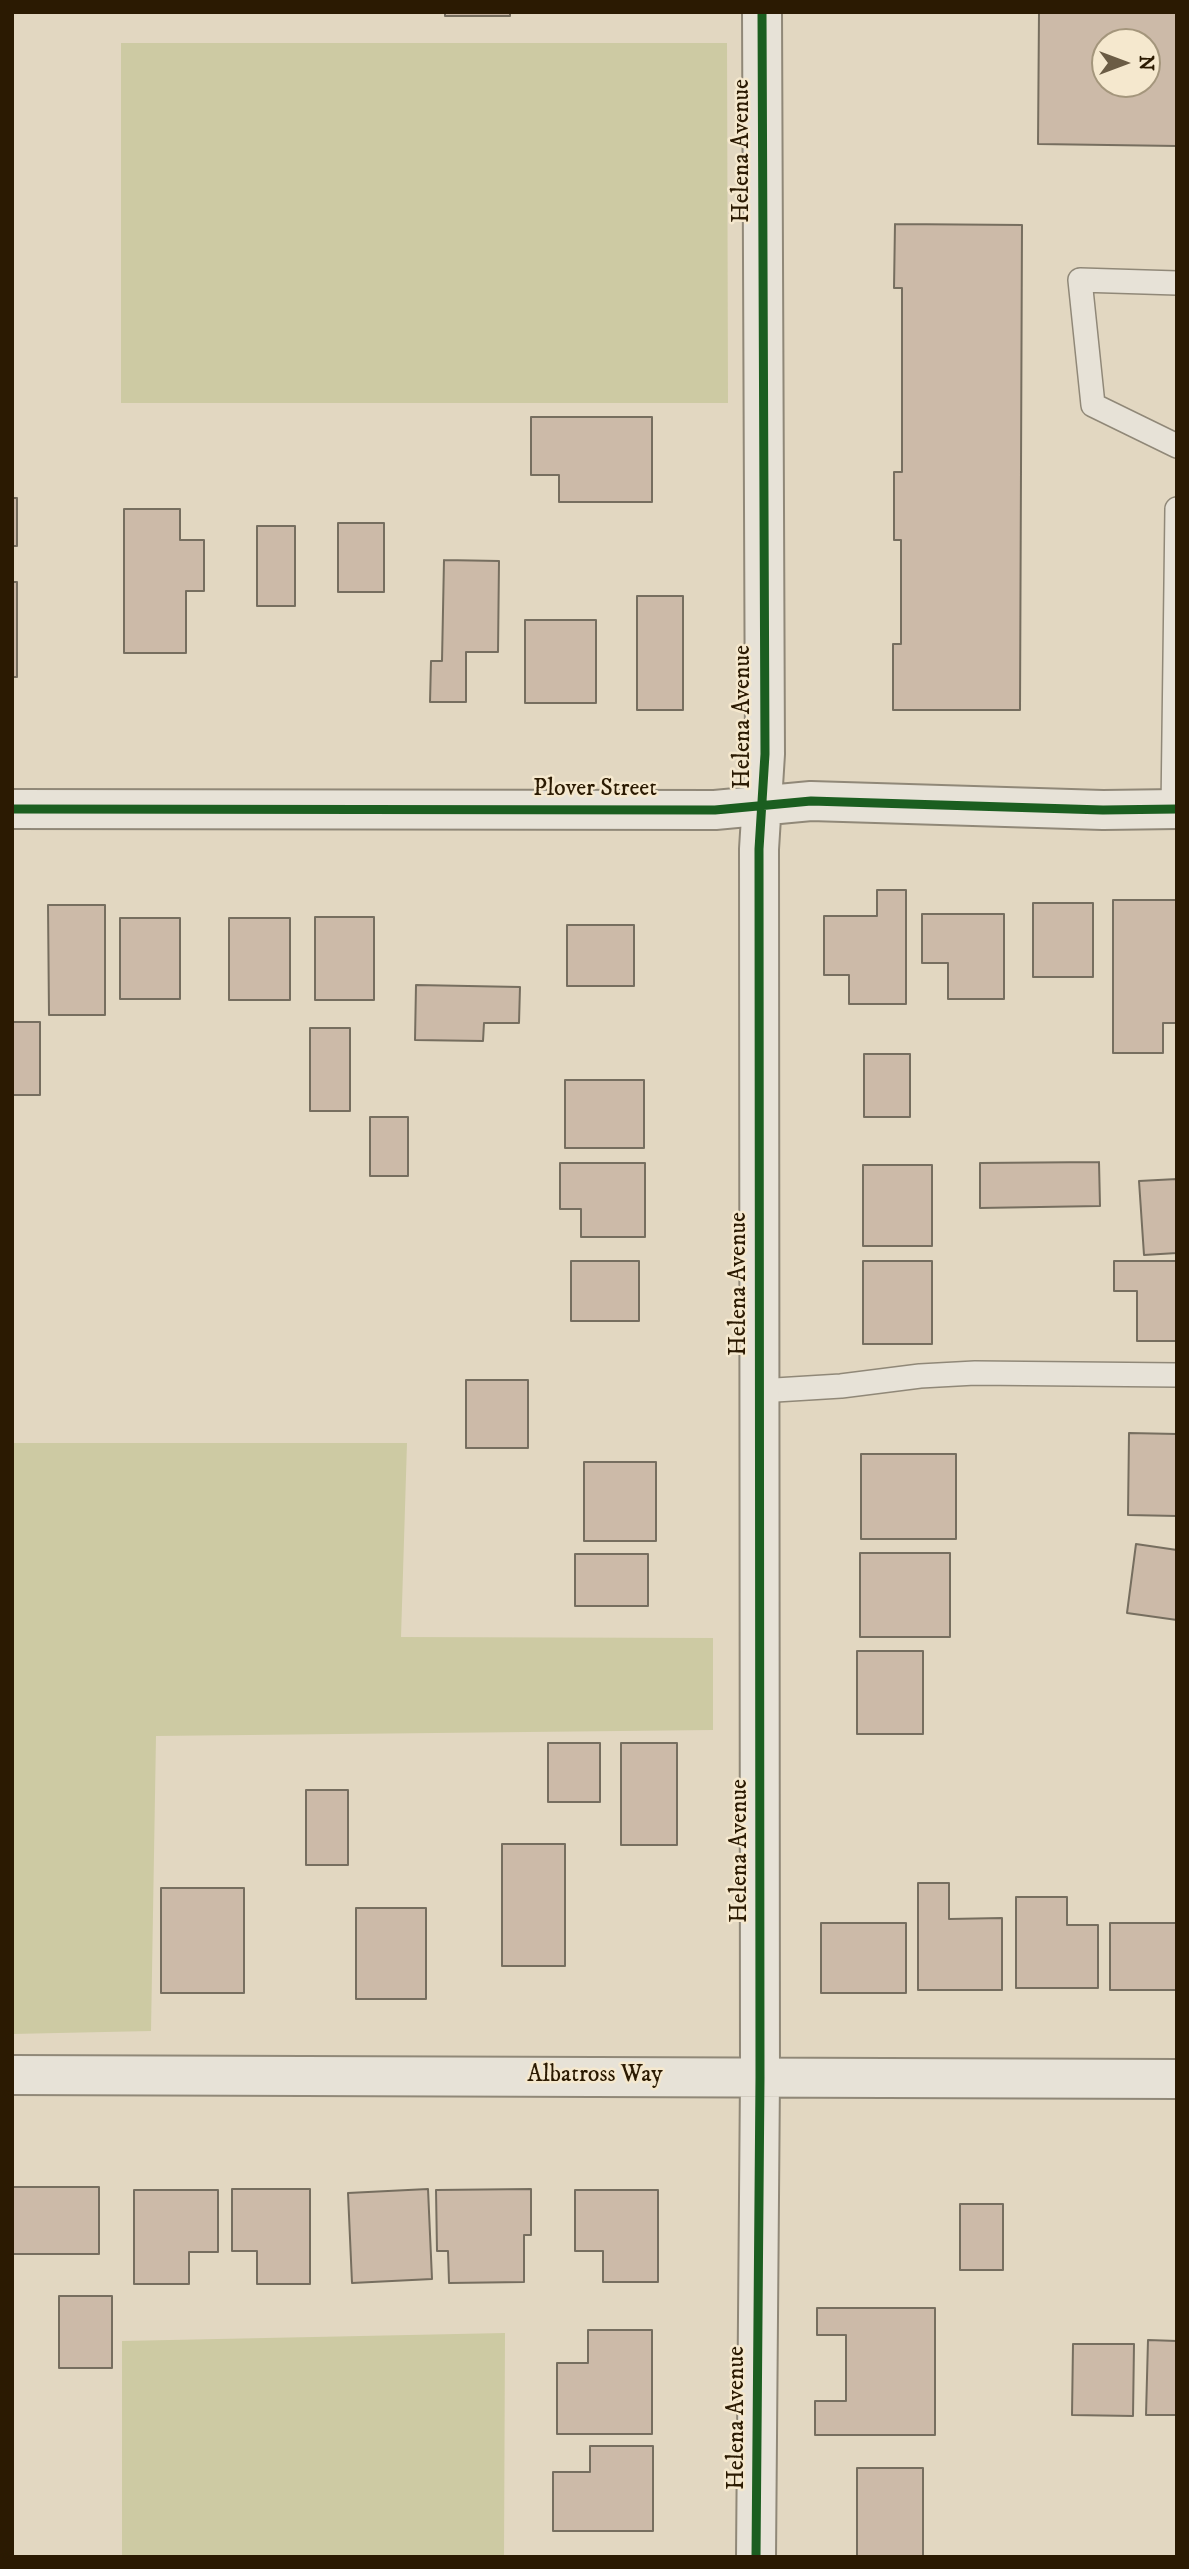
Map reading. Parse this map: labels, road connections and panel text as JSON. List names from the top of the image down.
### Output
{
  "streets": {
    "street": ["Helena Avenue", "Plover Street", "Albatross Way"]
  },
  "crossings": [
    ["Helena Avenue", "Plover Street"],
    ["Helena Avenue", "Albatross Way"]
  ],
  "north": "right"
}
